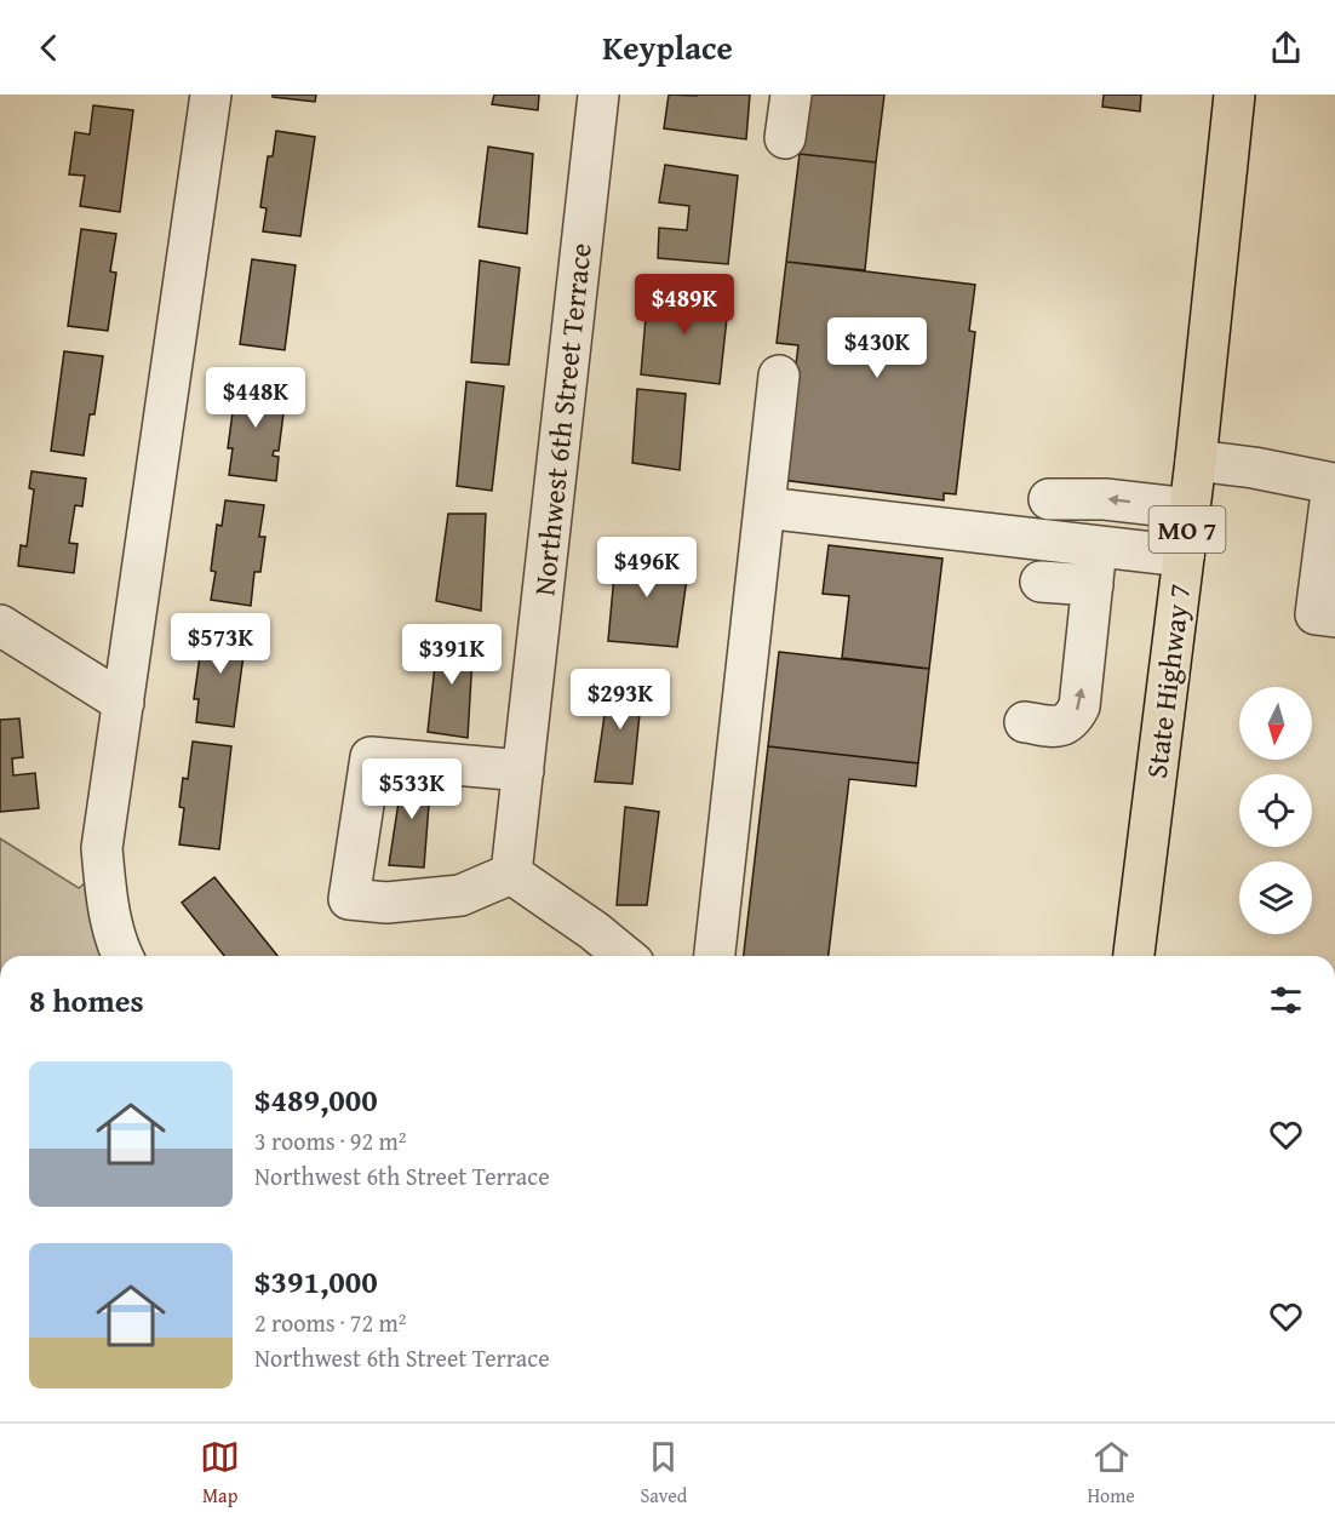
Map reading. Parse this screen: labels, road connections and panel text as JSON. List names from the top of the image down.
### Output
{
  "streets": {
    "main road": ["MO 7", "State Highway 7"],
    "street": ["Northwest 6th Street Terrace"]
  },
  "north": "bottom",
  "page": {
    "header": "Keyplace",
    "price": [
      "$489K",
      "$430K",
      "$448K",
      "$496K",
      "$573K",
      "$391K",
      "$293K",
      "$533K"
    ],
    "heading": "8 homes",
    "list": [
      {
        "name": "$489,000",
        "note": "3 rooms · 92 m² · Northwest 6th Street Terrace"
      },
      {
        "name": "$391,000",
        "note": "2 rooms · 72 m² · Northwest 6th Street Terrace"
      }
    ],
    "tabs": ["Map", "Saved", "Home"]
  }
}
